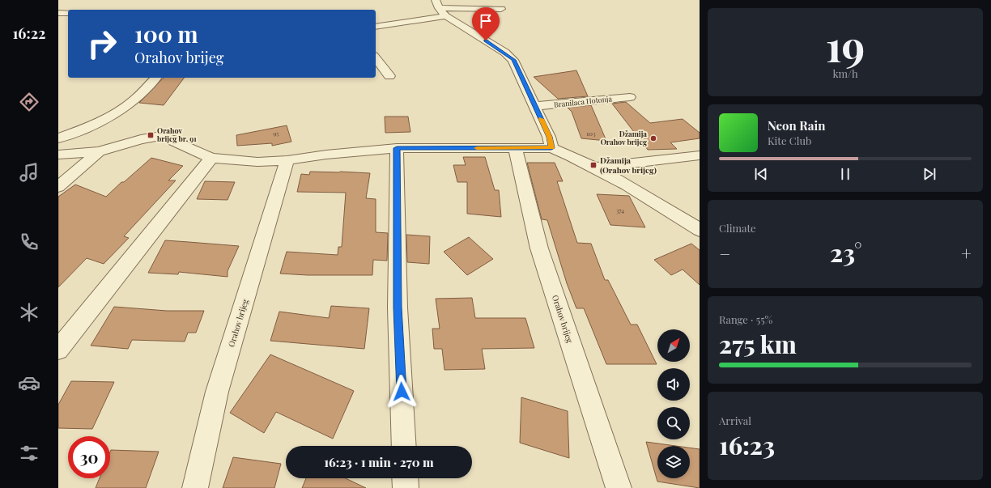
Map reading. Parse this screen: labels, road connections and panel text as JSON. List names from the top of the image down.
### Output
{
  "streets": {
    "street": ["Branilaca Hotonja", "Orahov brijeg"]
  },
  "places": {
    "transit": ["Orahov brijeg br. 91", "Džamija (Orahov brijeg)"],
    "other": ["Džamija Orahov brijeg"]
  },
  "house_numbers": ["95", "103", "374"],
  "north": "top right",
  "page": {
    "tabs": "16:22",
    "tile": [
      ["19", "km/h"],
      "Climate",
      ["Range · 55%", "275 km"],
      ["Arrival", "16:23"]
    ],
    "turn": ["100 m", "Orahov brijeg"],
    "song": ["Neon Rain", "Kite Club"],
    "heat": ["−", "23°", "+"],
    "limit": "30",
    "trip": "16:23 · 1 min · 270 m"
  }
}
